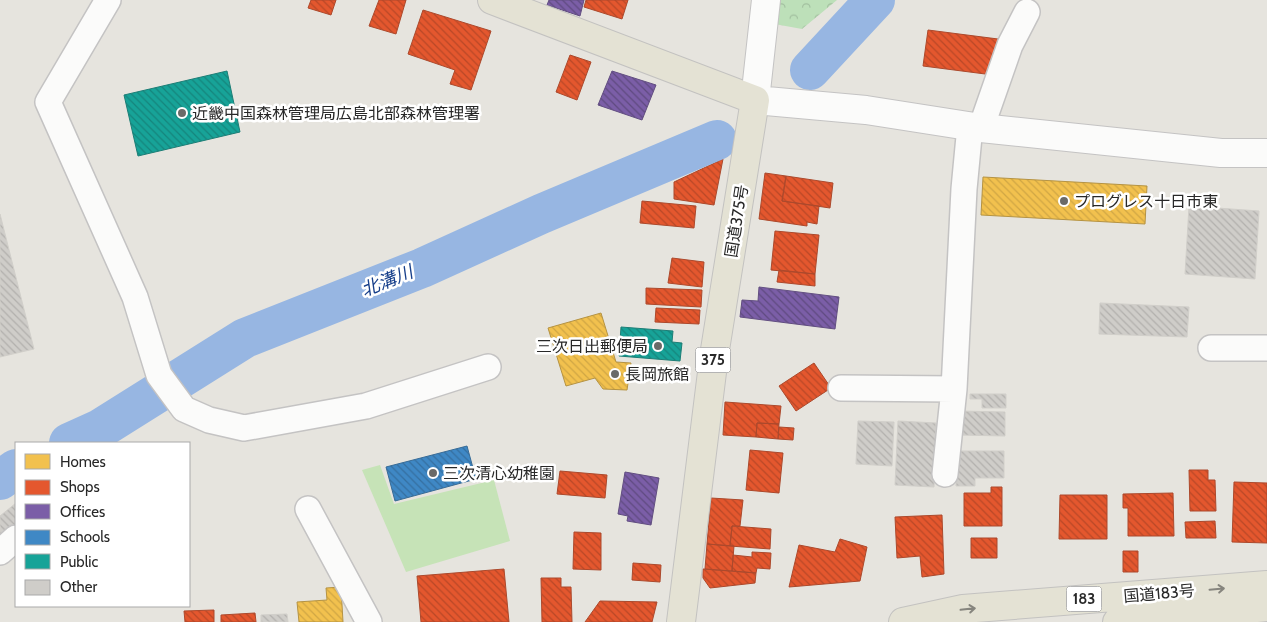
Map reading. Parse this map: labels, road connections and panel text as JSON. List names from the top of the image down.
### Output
{
  "streets": {
    "highway": [
      "国道375号",
      "375",
      "国道183号",
      "183"
    ]
  },
  "water": ["北溝川"],
  "places": [
    "近畿中国森林管理局広島北部森林管理署",
    "プログレス十日市東",
    "三次日出郵便局",
    "長岡旅館",
    "三次清心幼稚園"
  ],
  "legend": [
    "Homes",
    "Shops",
    "Offices",
    "Schools",
    "Public",
    "Other"
  ]
}
